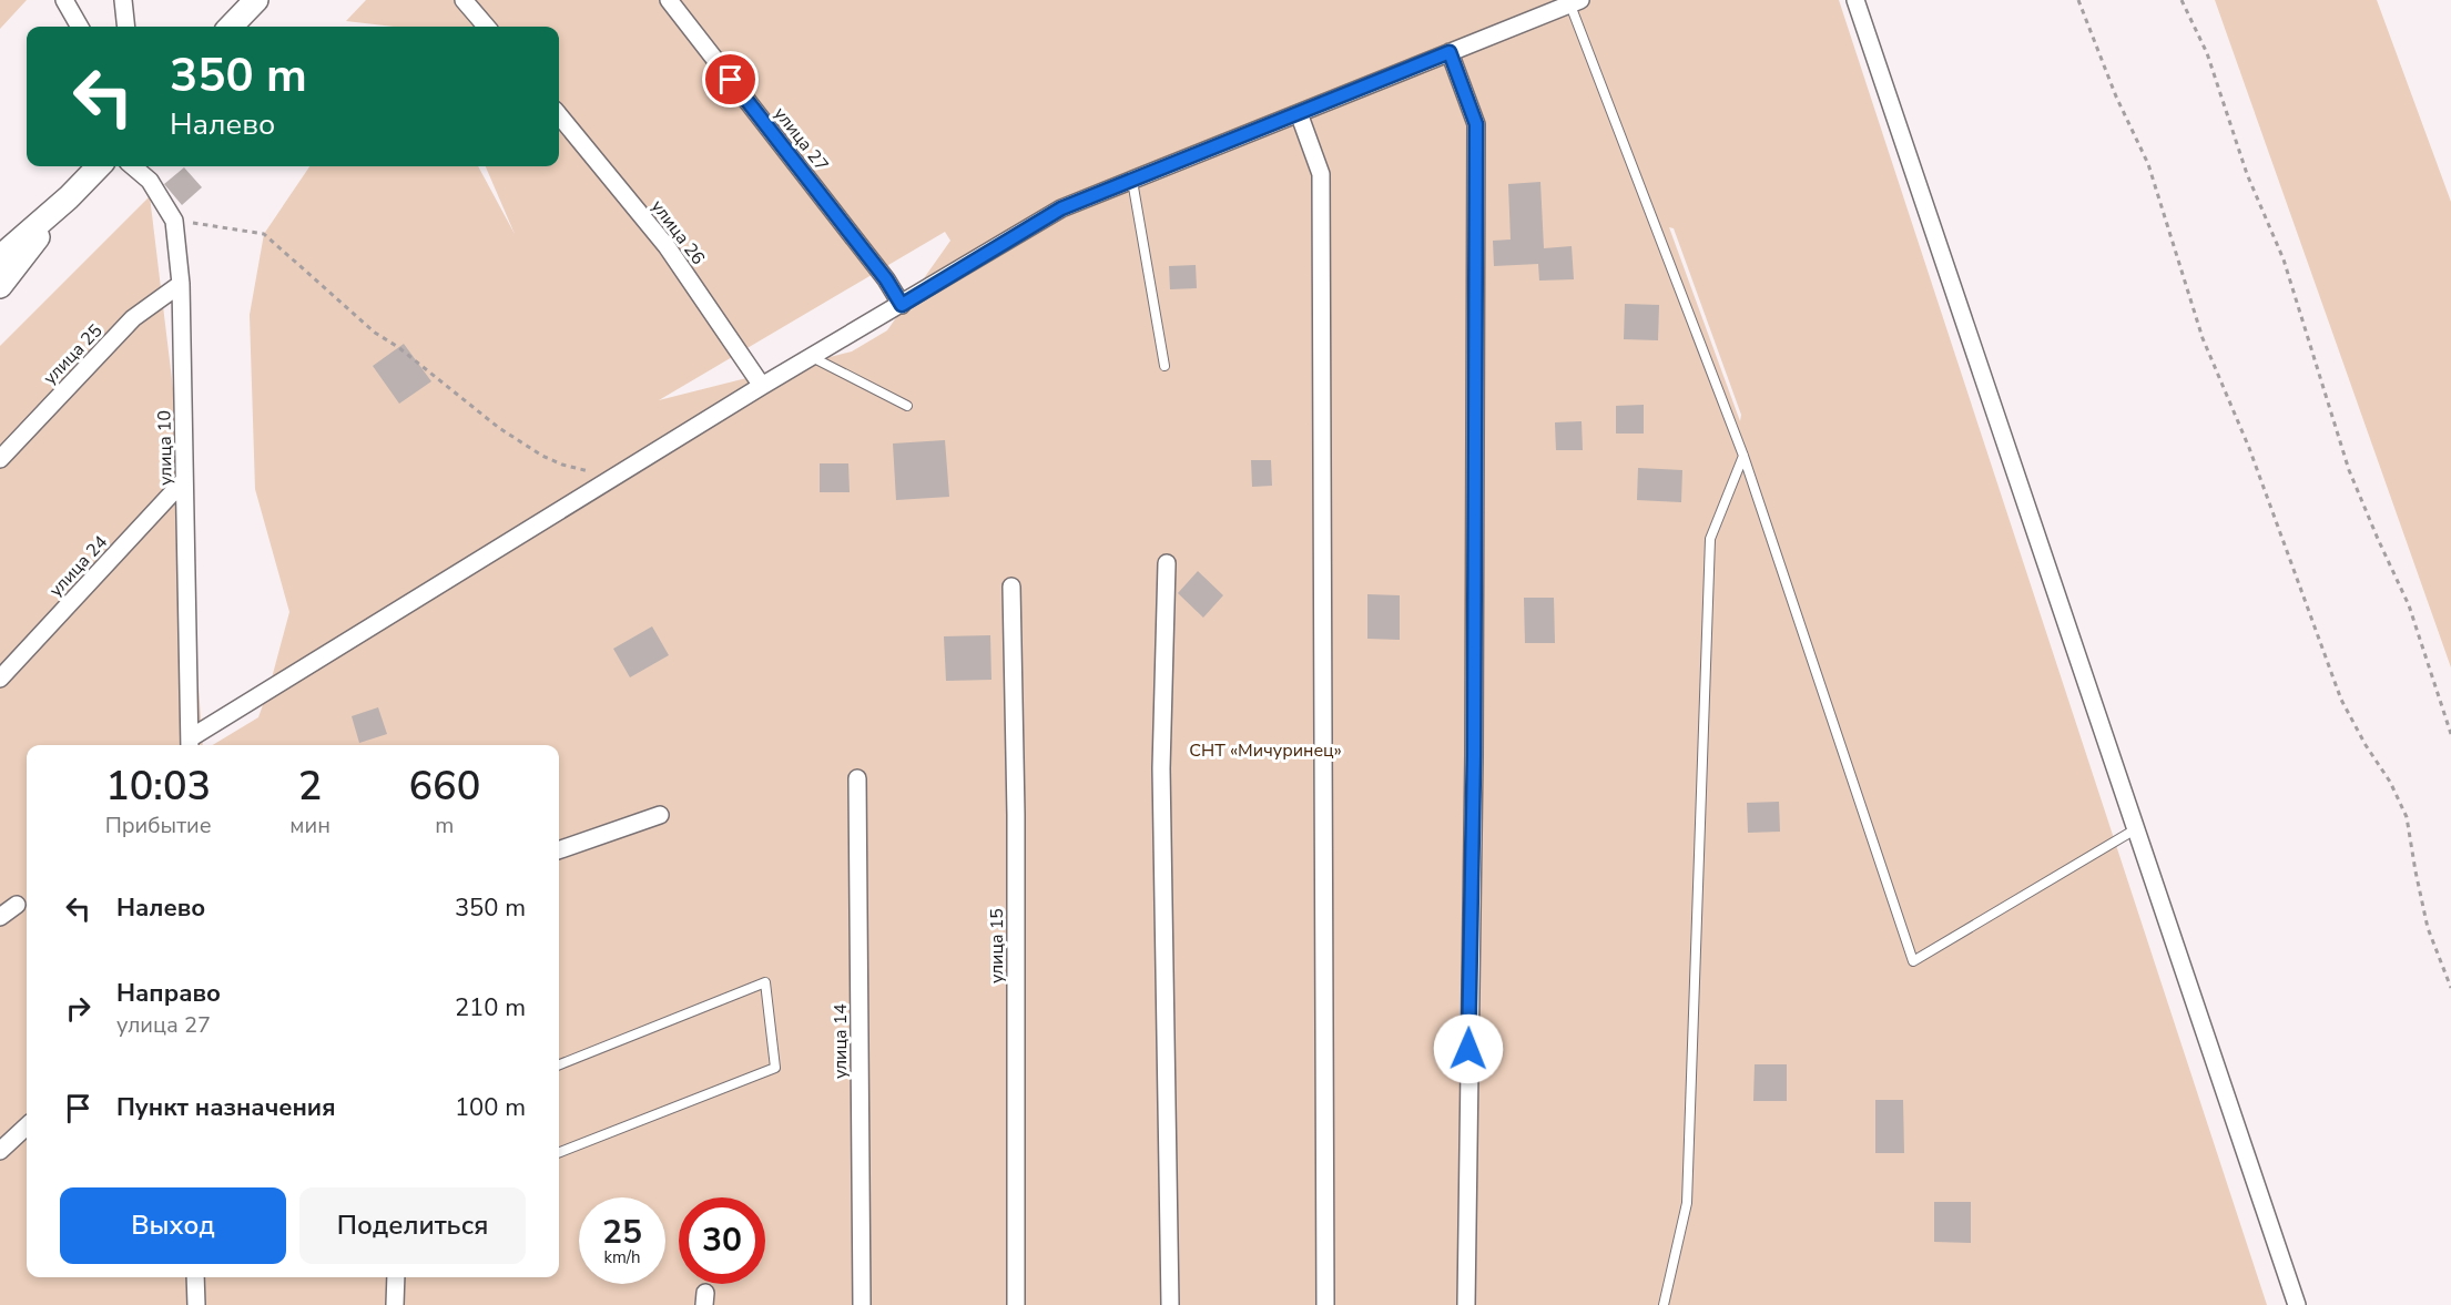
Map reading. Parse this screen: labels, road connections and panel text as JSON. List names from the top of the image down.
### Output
{
  "streets": {
    "street": [
      "улица 27",
      "улица 26",
      "улица 25",
      "улица 10",
      "улица 24",
      "улица 15",
      "улица 14"
    ]
  },
  "crossings": [
    ["улица 25", "улица 10"],
    ["улица 10", "улица 24"]
  ],
  "parks": ["СНТ «Мичуринец»"],
  "page": {
    "turn": ["350 m", "Налево"],
    "eta": [
      "10:03",
      "Прибытие",
      "2",
      "мин",
      "660",
      "m"
    ],
    "list": [
      {
        "name": "Налево",
        "value": "350 m"
      },
      {
        "name": "Направо",
        "note": "улица 27",
        "value": "210 m"
      },
      {
        "name": "Пункт назначения",
        "value": "100 m"
      }
    ],
    "buttons": ["Выход", "Поделиться"],
    "speed": "25 km/h",
    "limit": "30"
  }
}
